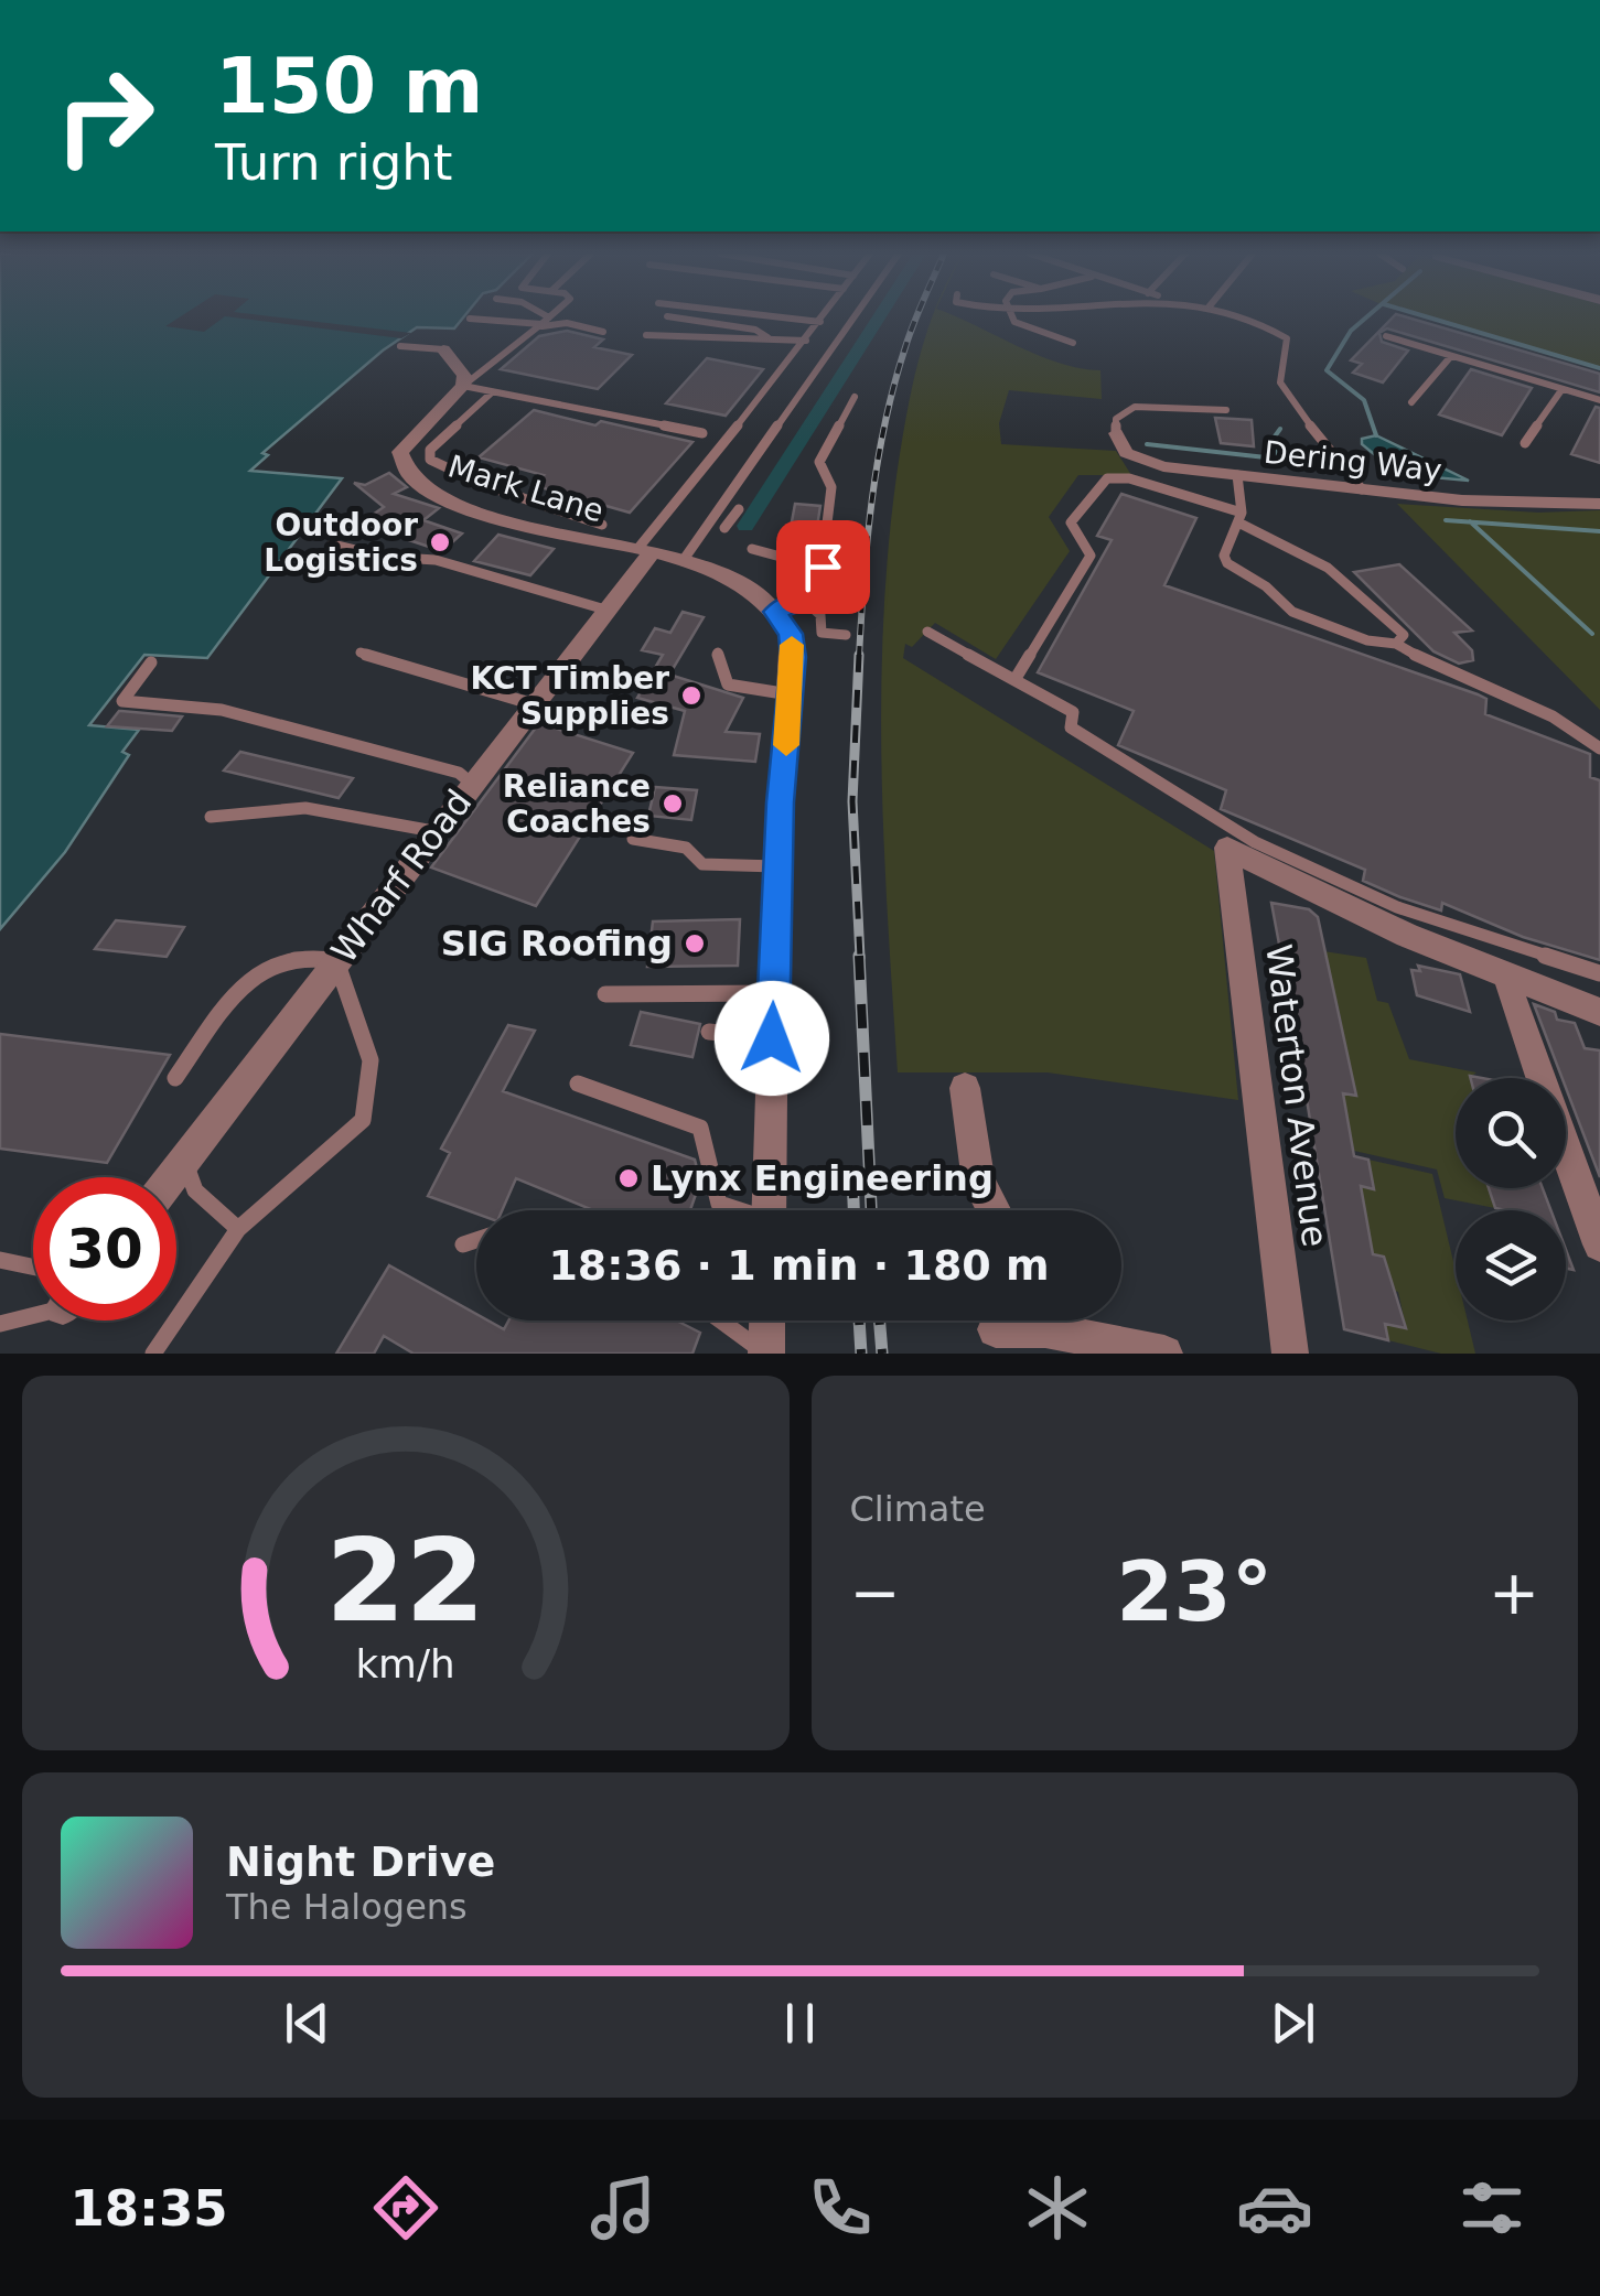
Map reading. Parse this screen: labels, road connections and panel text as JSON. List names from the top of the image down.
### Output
{
  "streets": {
    "street": [
      "Dering Way",
      "Mark Lane",
      "Wharf Road",
      "Waterton Avenue"
    ]
  },
  "crossings": [
    ["Mark Lane", "Wharf Road"]
  ],
  "places": [
    "Outdoor Logistics",
    "KCT Timber Supplies",
    "Reliance Coaches",
    "SIG Roofing",
    "Lynx Engineering"
  ],
  "page": {
    "turn": ["150 m", "Turn right"],
    "limit": "30",
    "trip": "18:36 · 1 min · 180 m",
    "tile": "Climate",
    "heat": ["−", "23°", "+"],
    "song": ["Night Drive", "The Halogens"],
    "tabs": "18:35",
    "gauge": ["22", "km/h"]
  }
}
